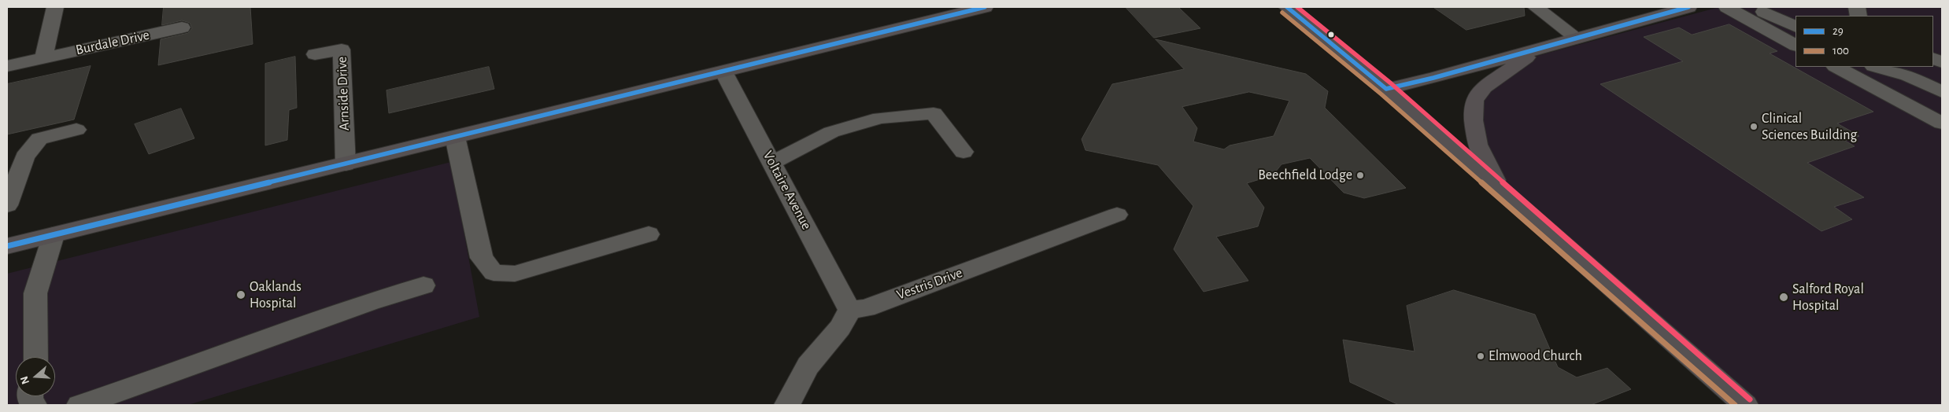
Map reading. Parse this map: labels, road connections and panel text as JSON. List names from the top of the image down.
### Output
{
  "streets": {
    "street": [
      "Burdale Drive",
      "Arnside Drive",
      "Voltaire Avenue",
      "Vestris Drive"
    ]
  },
  "crossings": [
    ["Voltaire Avenue", "Vestris Drive"]
  ],
  "places": [
    "Clinical Sciences Building",
    "Beechfield Lodge",
    "Oaklands Hospital",
    "Salford Royal Hospital",
    "Elmwood Church"
  ],
  "lines": ["transit line 29", "transit line 100"],
  "legend": ["29", "100"],
  "north": "left"
}
